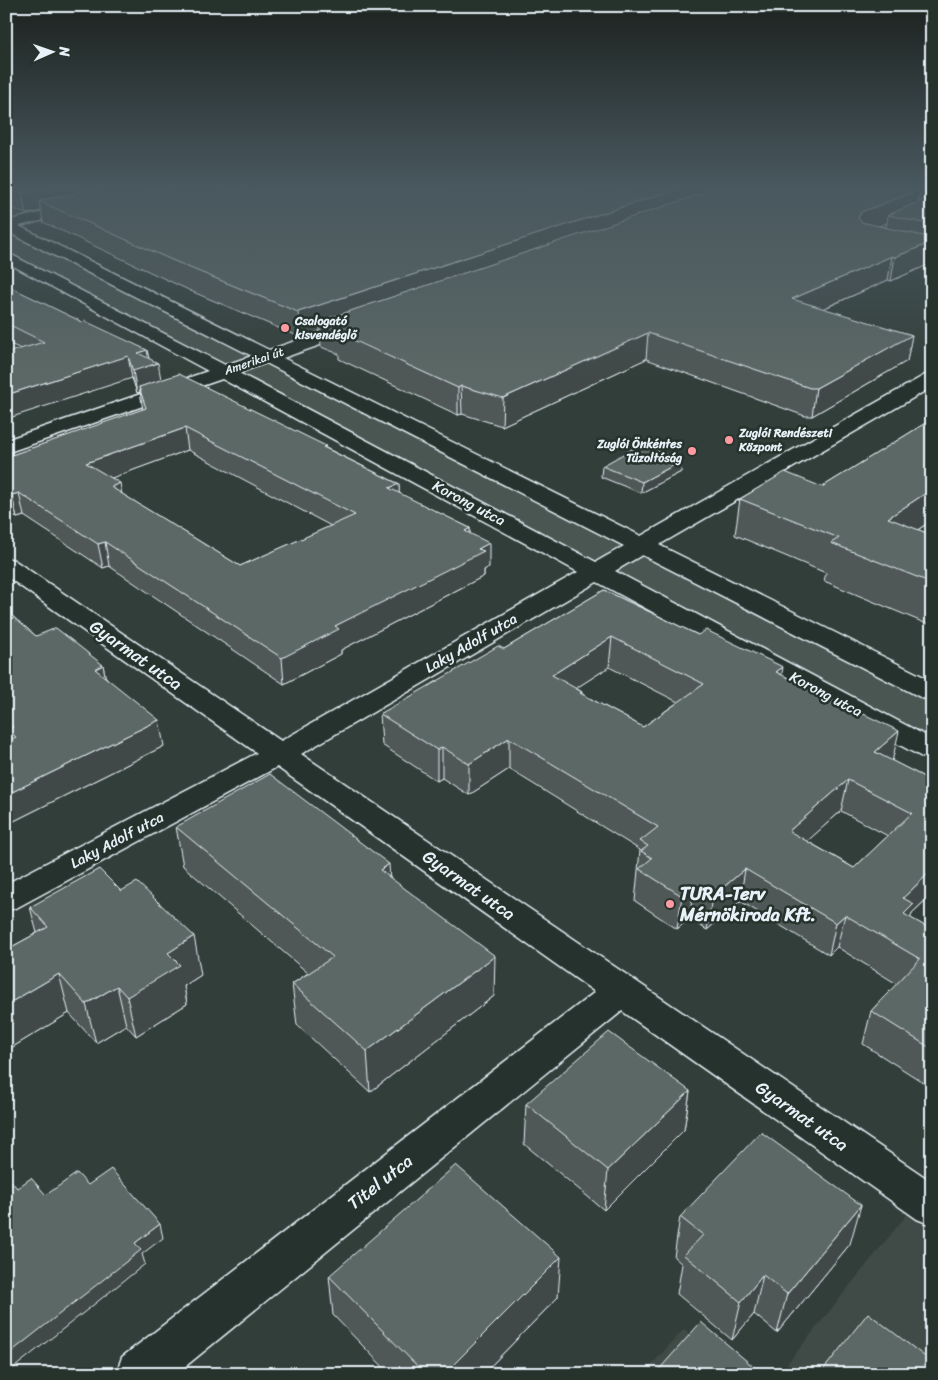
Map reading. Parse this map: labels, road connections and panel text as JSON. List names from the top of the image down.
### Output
{
  "streets": {
    "street": [
      "Amerikai út",
      "Korong utca",
      "Laky Adolf utca",
      "Gyarmat utca",
      "Titel utca"
    ]
  },
  "crossings": [
    ["Amerikai út", "Korong utca"],
    ["Korong utca", "Laky Adolf utca"],
    ["Laky Adolf utca", "Gyarmat utca"],
    ["Gyarmat utca", "Titel utca"]
  ],
  "places": [
    "Csalogató kisvendéglő",
    "Zuglói Rendészeti Központ",
    "Zuglói Önkéntes Tűzoltóság",
    "TURA-Terv Mérnökiroda Kft."
  ],
  "north": "right"
}
